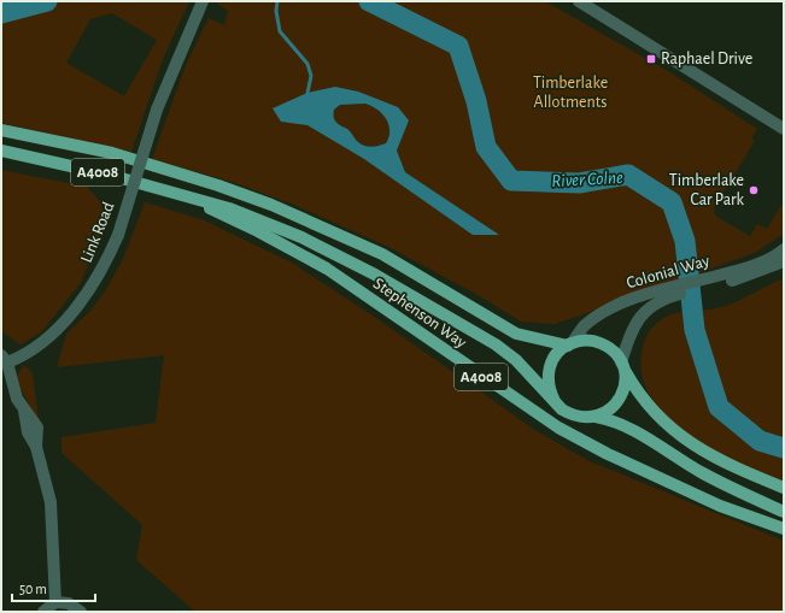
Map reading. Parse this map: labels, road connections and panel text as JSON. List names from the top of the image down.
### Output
{
  "streets": {
    "main road": ["A4008", "Stephenson Way"],
    "street": ["Link Road", "Colonial Way"]
  },
  "crossings": [
    ["Colonial Way", "Stephenson Way"]
  ],
  "water": ["River Colne"],
  "parks": ["Timberlake Allotments"],
  "places": {
    "transit": ["Raphael Drive"],
    "other": ["Timberlake Car Park"]
  },
  "scale_bar": "50 m"
}
